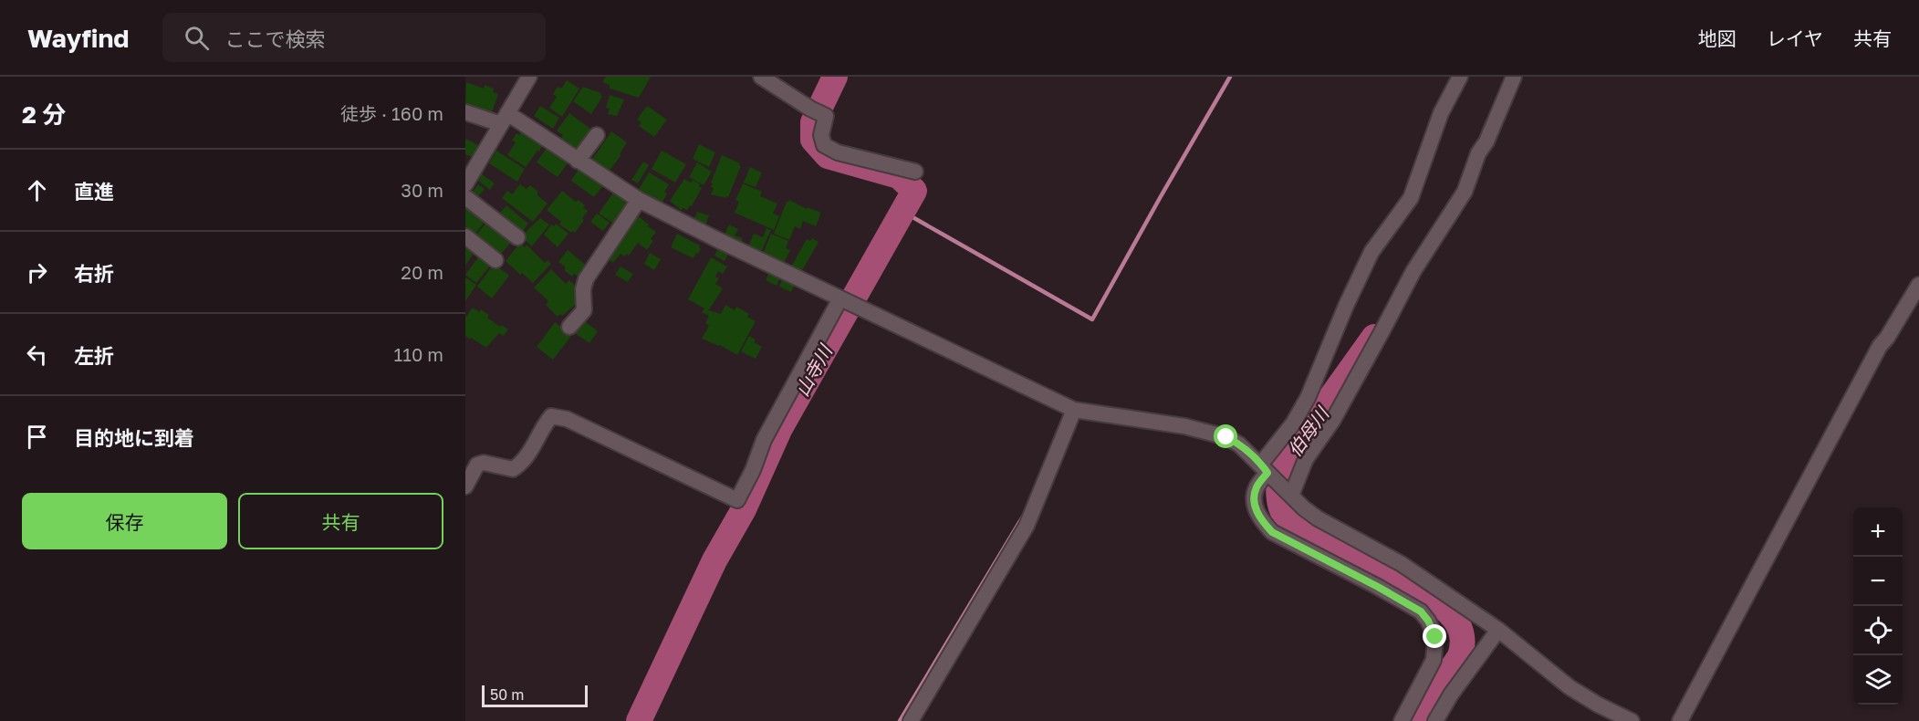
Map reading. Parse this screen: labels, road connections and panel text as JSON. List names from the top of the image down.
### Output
{
  "water": ["山寺川", "伯母川"],
  "scale_bar": "50 m",
  "page": {
    "header": "Wayfind",
    "search": "ここで検索",
    "nav": ["地図", "レイヤ", "共有"],
    "heading": ["2 分", "徒歩 · 160 m"],
    "list": [
      ["直進", "30 m"],
      ["右折", "20 m"],
      ["左折", "110 m"],
      "目的地に到着"
    ],
    "buttons": ["保存", "共有"],
    "map_buttons": ["+", "−"],
    "scale": "50 m"
  }
}
